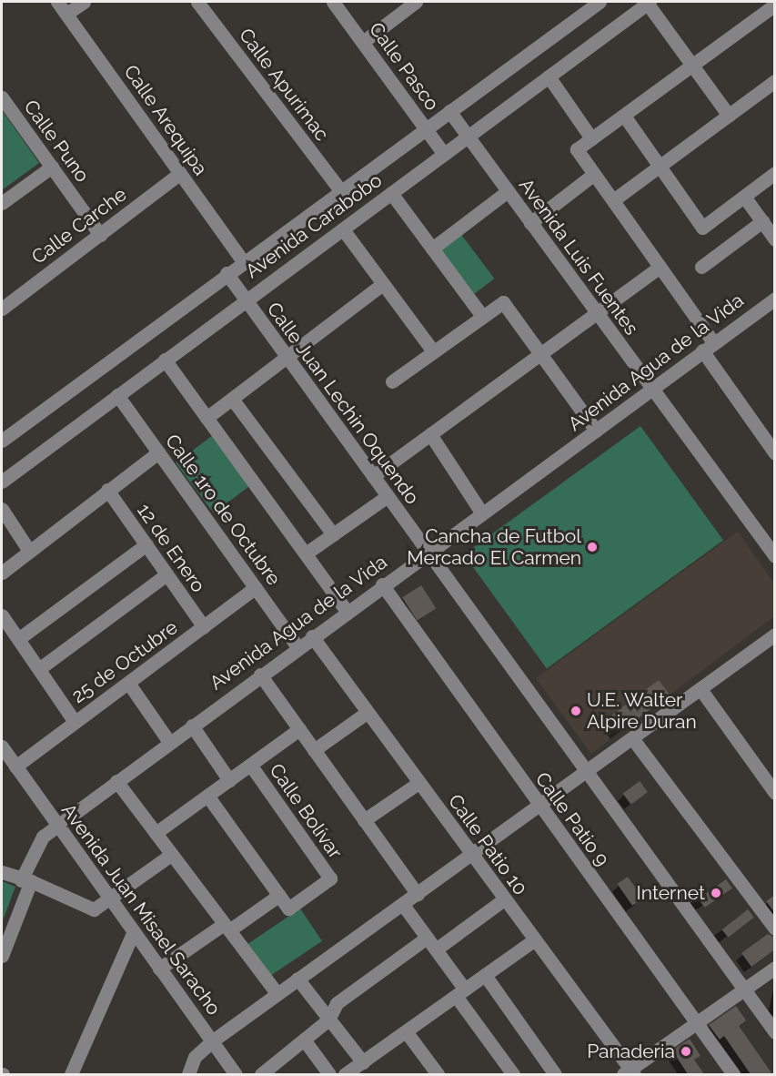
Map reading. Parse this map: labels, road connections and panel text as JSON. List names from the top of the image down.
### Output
{
  "streets": {
    "street": [
      "Calle Pasco",
      "Calle Apurimac",
      "Calle Arequipa",
      "Calle Puno",
      "Calle Carche",
      "Avenida Carabobo",
      "Avenida Luis Fuentes",
      "Avenida Agua de la Vida",
      "Calle Juan Lechin Oquendo",
      "Calle 1ro de Octubre",
      "12 de Enero",
      "25 de Octubre",
      "Calle Bolívar",
      "Calle Patio 9",
      "Calle Patio 10",
      "Avenida Juan Misael Saracho"
    ]
  },
  "crossings": [
    ["Calle Pasco", "Avenida Carabobo"],
    ["Calle Apurimac", "Avenida Carabobo"],
    ["Calle Arequipa", "Calle Carche"],
    ["Calle Arequipa", "Avenida Carabobo"],
    ["Calle Puno", "Calle Carche"],
    ["Avenida Carabobo", "Avenida Luis Fuentes"],
    ["Avenida Carabobo", "Calle Juan Lechin Oquendo"],
    ["Avenida Carabobo", "Calle 1ro de Octubre"],
    ["Avenida Luis Fuentes", "Avenida Agua de la Vida"],
    ["Avenida Agua de la Vida", "Calle Juan Lechin Oquendo"],
    ["Avenida Agua de la Vida", "Calle 1ro de Octubre"],
    ["Avenida Agua de la Vida", "Calle Patio 9"],
    ["Avenida Agua de la Vida", "Calle Patio 10"],
    ["Avenida Agua de la Vida", "Avenida Juan Misael Saracho"],
    ["Calle 1ro de Octubre", "25 de Octubre"],
    ["12 de Enero", "25 de Octubre"],
    ["25 de Octubre", "Avenida Juan Misael Saracho"]
  ],
  "places": [
    "Cancha de Futbol Mercado El Carmen",
    "U.E. Walter Alpire Duran",
    "Internet",
    "Panaderia"
  ]
}
